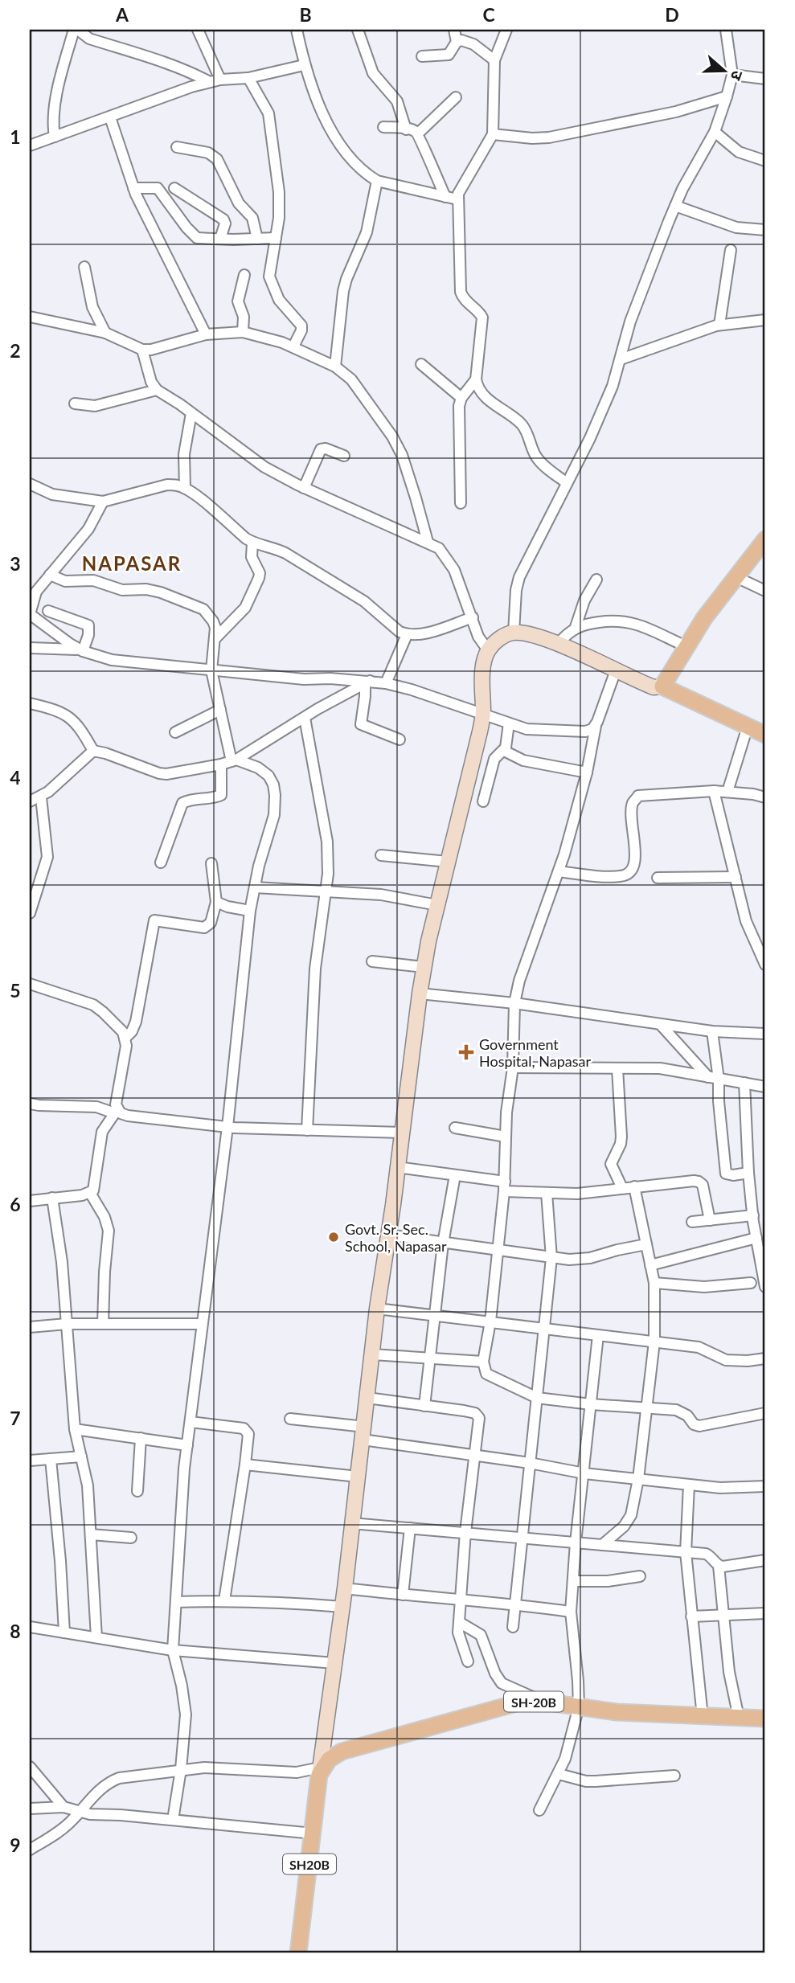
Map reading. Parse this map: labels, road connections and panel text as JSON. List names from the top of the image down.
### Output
{
  "streets": {
    "main road": ["SH-20B", "SH20B"]
  },
  "crossings": [
    ["SH-20B", "SH20B"]
  ],
  "districts": ["NAPASAR"],
  "places": {
    "health": ["Government Hospital, Napasar"],
    "other": ["Govt. Sr. Sec. School, Napasar"]
  },
  "north": "right",
  "grid": {
    "columns": [
      "A",
      "B",
      "C",
      "D"
    ],
    "rows": [
      "1",
      "2",
      "3",
      "4",
      "5",
      "6",
      "7",
      "8",
      "9"
    ]
  }
}
